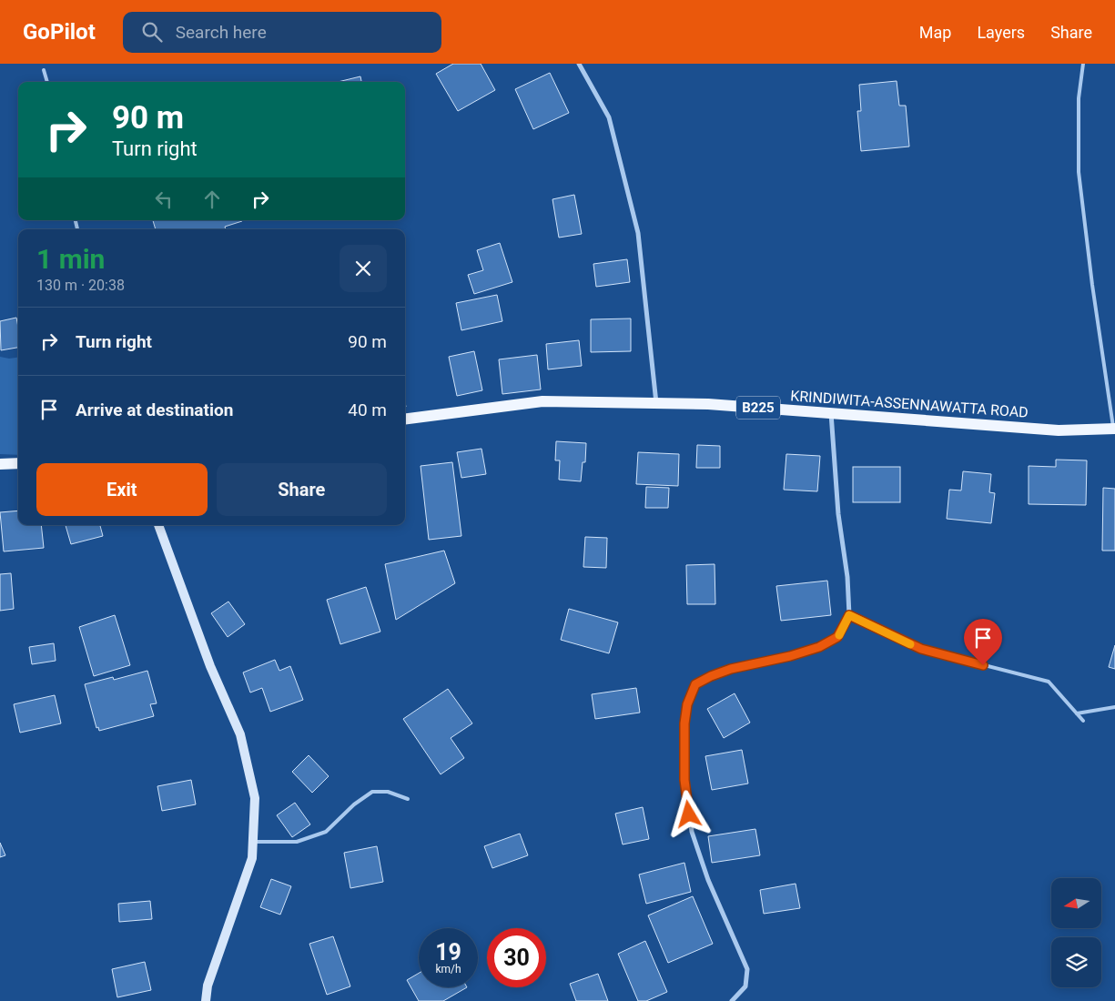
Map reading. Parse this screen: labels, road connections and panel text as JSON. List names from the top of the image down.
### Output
{
  "streets": {
    "main road": ["KRINDIWITA-ASSENNAWATTA ROAD", "B225"]
  },
  "north": "left",
  "page": {
    "header": "GoPilot",
    "search": "Search here",
    "nav": ["Map", "Layers", "Share"],
    "turn": ["90 m", "Turn right"],
    "heading": ["1 min", "130 m · 20:38"],
    "list": [
      {
        "name": "Turn right",
        "value": "90 m"
      },
      {
        "name": "Arrive at destination",
        "value": "40 m"
      }
    ],
    "buttons": ["Exit", "Share"],
    "speed": "19 km/h",
    "limit": "30"
  }
}
